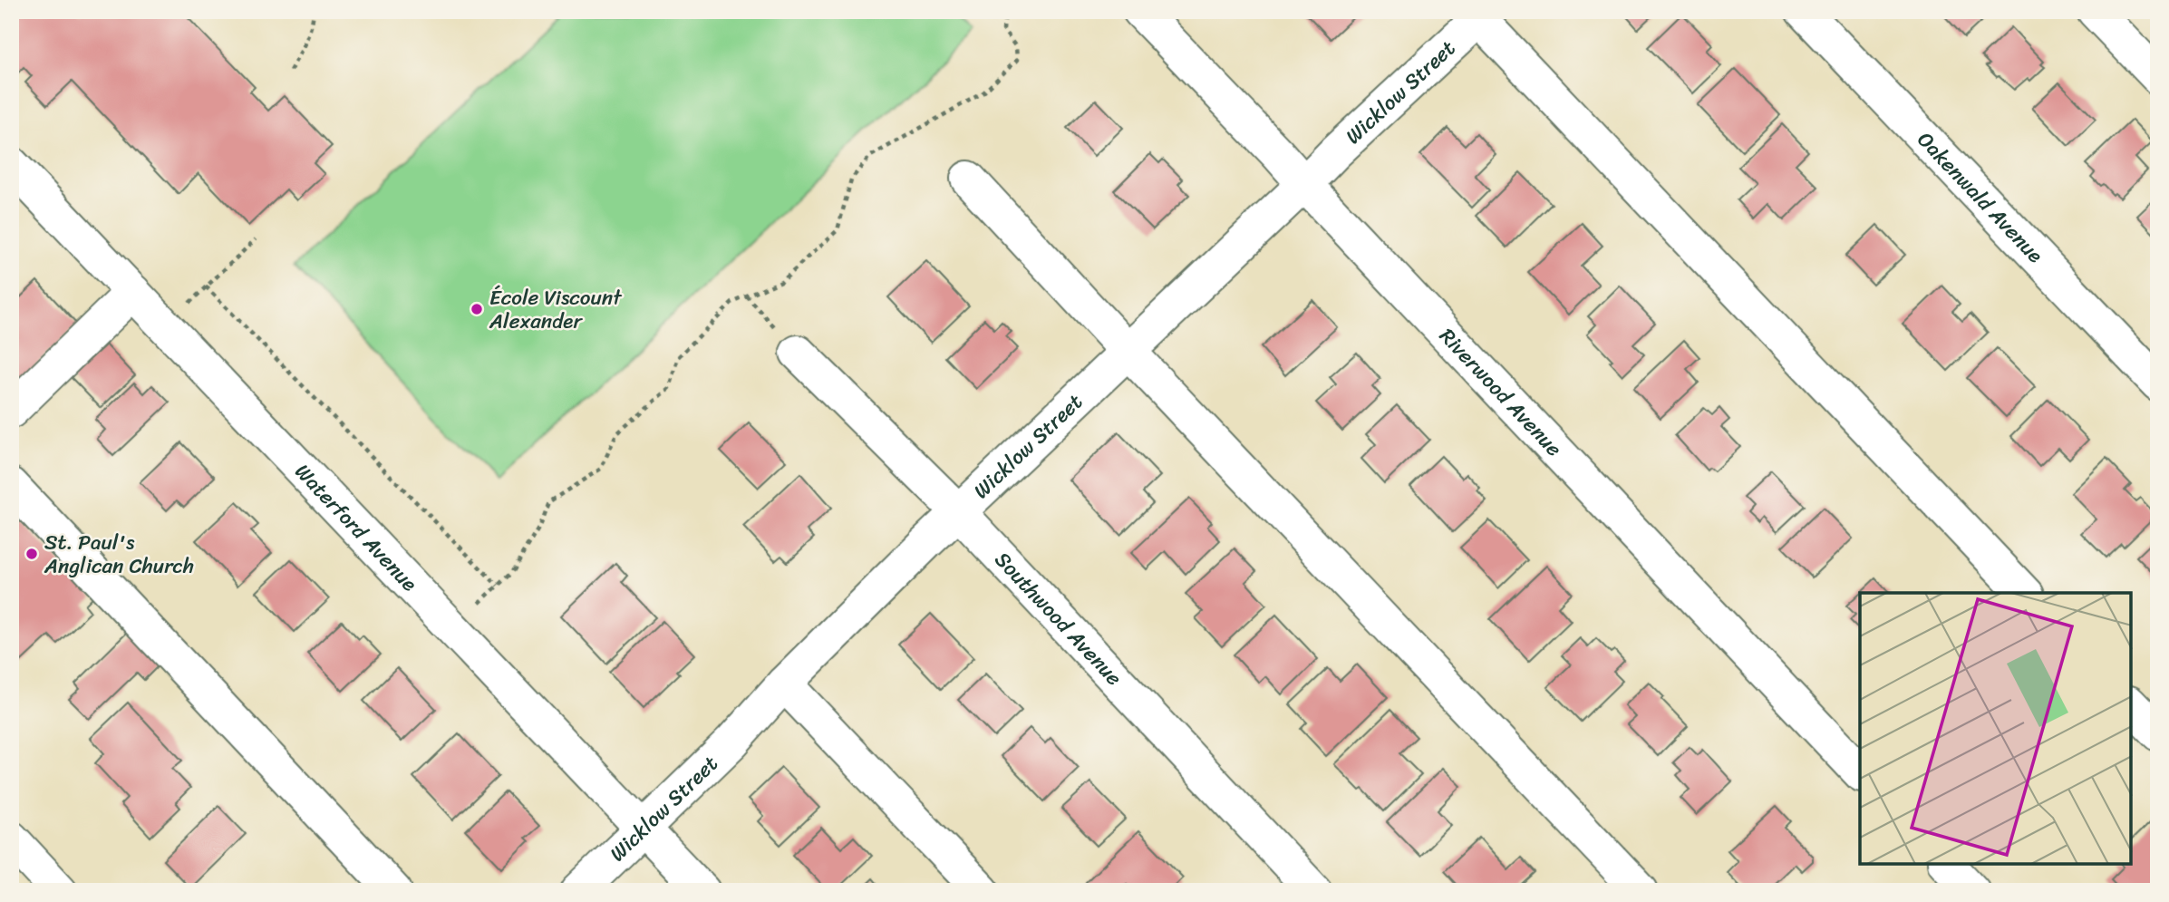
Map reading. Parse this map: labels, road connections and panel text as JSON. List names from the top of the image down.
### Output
{
  "streets": {
    "street": [
      "Wicklow Street",
      "Oakenwald Avenue",
      "Riverwood Avenue",
      "Waterford Avenue",
      "Southwood Avenue"
    ]
  },
  "crossings": [
    ["Wicklow Street", "Riverwood Avenue"],
    ["Wicklow Street", "Waterford Avenue"],
    ["Wicklow Street", "Southwood Avenue"]
  ],
  "places": ["École Viscount Alexander", "St. Paul's Anglican Church"]
}
